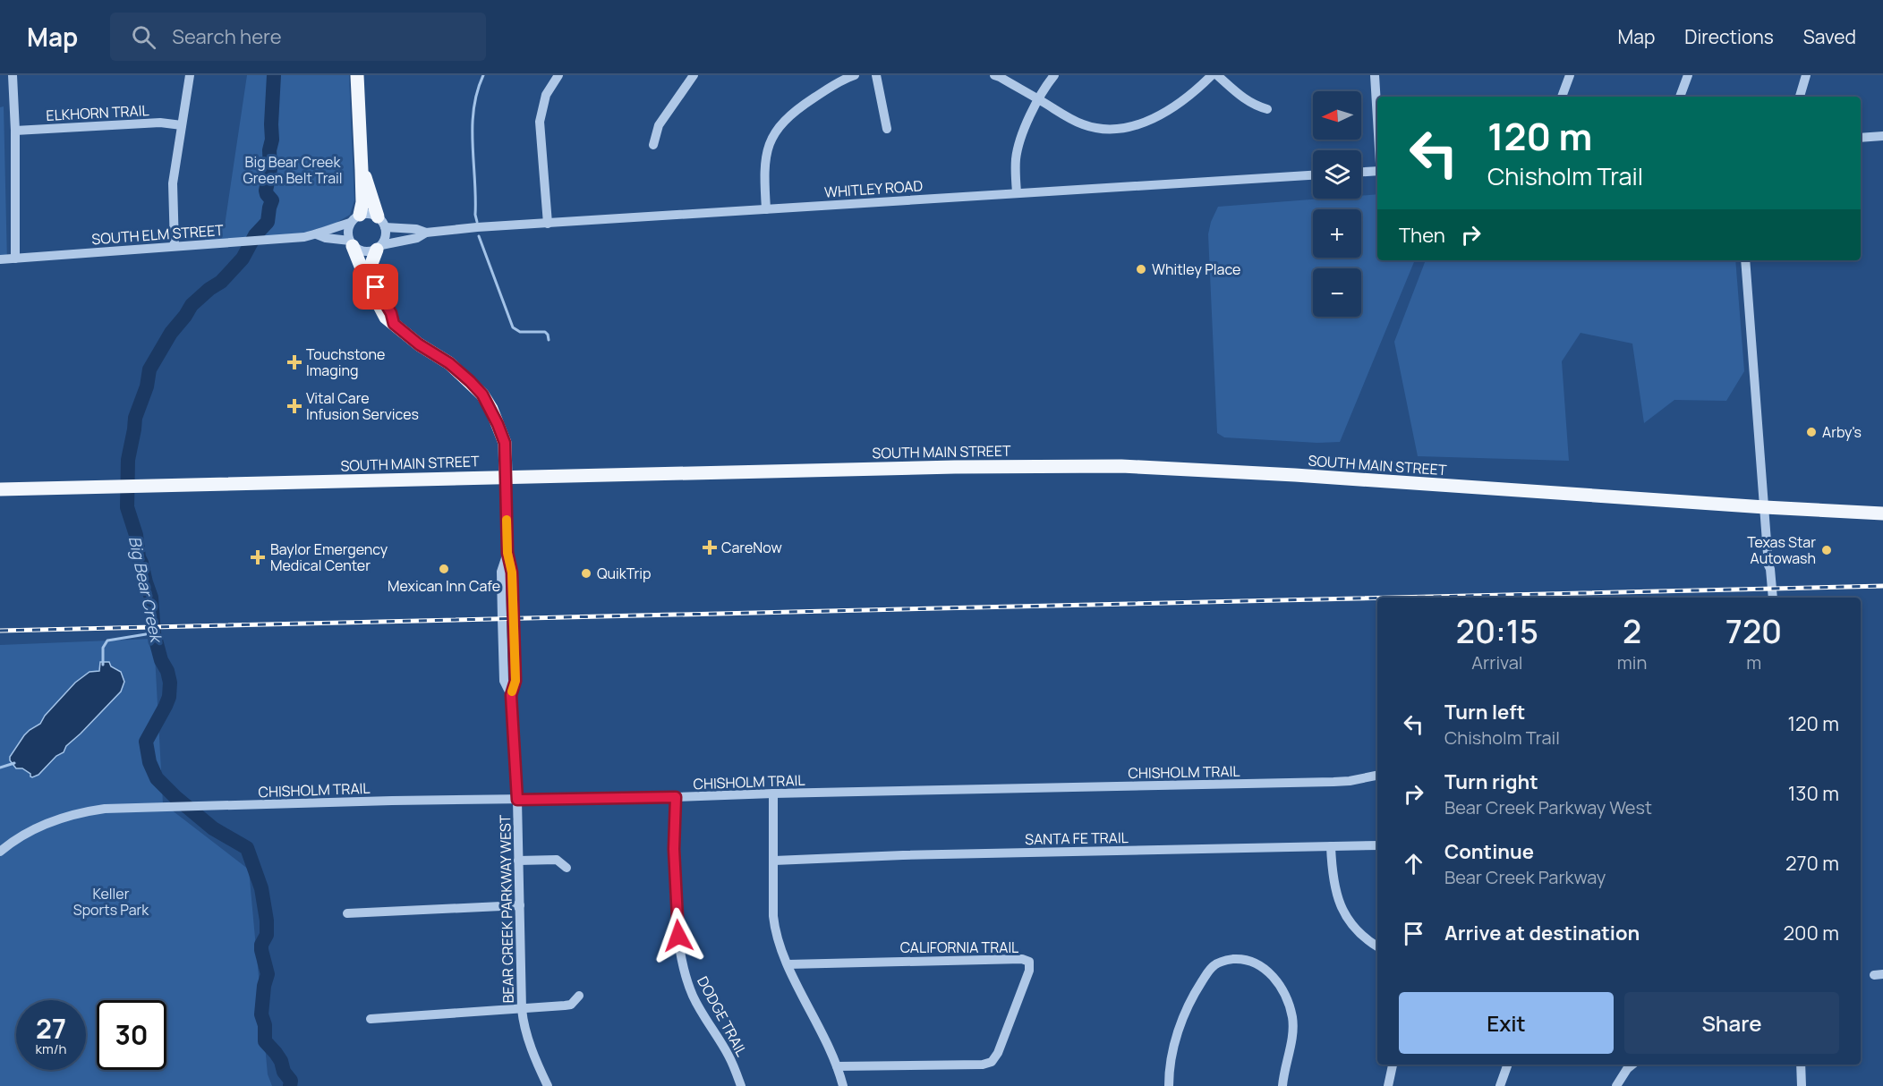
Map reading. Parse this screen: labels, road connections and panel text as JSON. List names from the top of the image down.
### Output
{
  "streets": {
    "main road": ["SOUTH MAIN STREET"],
    "street": [
      "ELKHORN TRAIL",
      "WHITLEY ROAD",
      "SOUTH ELM STREET",
      "CHISHOLM TRAIL",
      "SANTA FE TRAIL",
      "BEAR CREEK PARKWAY WEST",
      "CALIFORNIA TRAIL",
      "DODGE TRAIL"
    ]
  },
  "crossings": [
    ["WHITLEY ROAD", "SOUTH ELM STREET"],
    ["SOUTH MAIN STREET", "BEAR CREEK PARKWAY WEST"],
    ["CHISHOLM TRAIL", "BEAR CREEK PARKWAY WEST"],
    ["CHISHOLM TRAIL", "DODGE TRAIL"]
  ],
  "water": ["Big Bear Creek"],
  "parks": ["Big Bear Creek Green Belt Trail", "Keller Sports Park"],
  "places": {
    "other": [
      "Whitley Place",
      "Arby's",
      "Texas Star Autowash",
      "Mexican Inn Cafe",
      "QuikTrip"
    ],
    "health": [
      "Touchstone Imaging",
      "Vital Care Infusion Services",
      "CareNow",
      "Baylor Emergency Medical Center"
    ]
  },
  "north": "left",
  "page": {
    "header": "Map",
    "search": "Search here",
    "nav": ["Map", "Directions", "Saved"],
    "map_buttons": ["+", "−"],
    "turn": ["120 m", "Chisholm Trail"],
    "then": "Then",
    "eta": [
      "20:15",
      "Arrival",
      "2",
      "min",
      "720",
      "m"
    ],
    "list": [
      {
        "name": "Turn left",
        "note": "Chisholm Trail",
        "value": "120 m"
      },
      {
        "name": "Turn right",
        "note": "Bear Creek Parkway West",
        "value": "130 m"
      },
      {
        "name": "Continue",
        "note": "Bear Creek Parkway",
        "value": "270 m"
      },
      {
        "name": "Arrive at destination",
        "value": "200 m"
      }
    ],
    "buttons": ["Exit", "Share"],
    "speed": "27 km/h",
    "limit": "30"
  }
}
